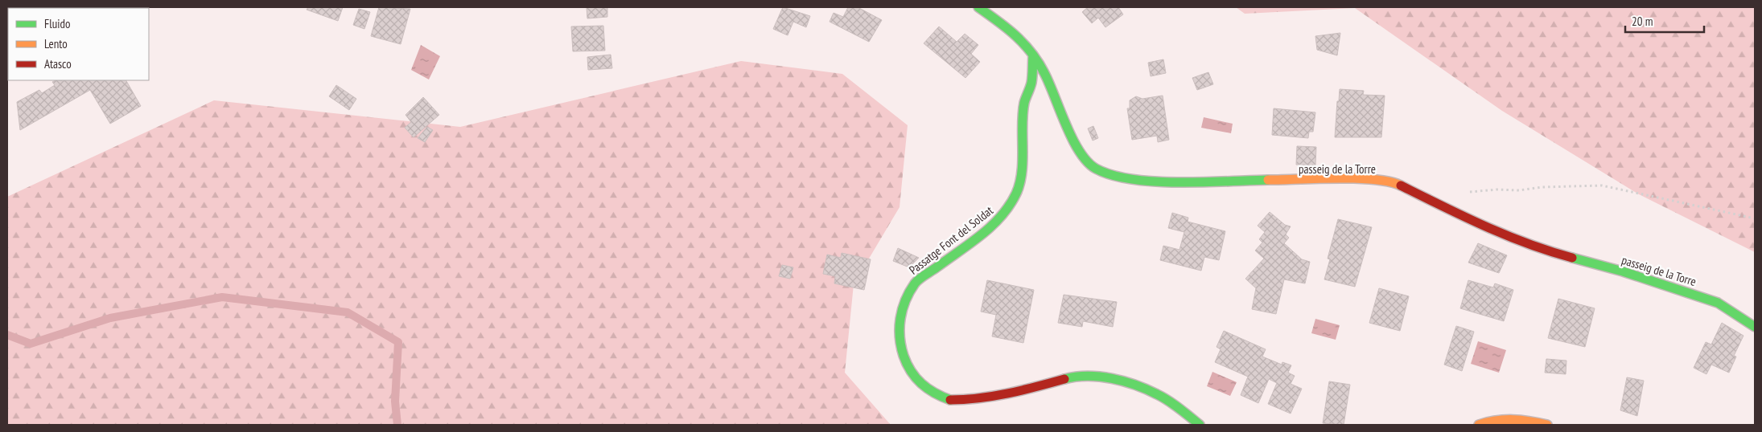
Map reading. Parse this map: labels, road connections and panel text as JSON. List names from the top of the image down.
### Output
{
  "streets": {
    "street": ["passeig de la Torre", "Passatge Font del Soldat"]
  },
  "crossings": [
    ["passeig de la Torre", "Passatge Font del Soldat"]
  ],
  "legend": ["Fluido", "Lento", "Atasco"],
  "scale_bar": "20 m"
}
